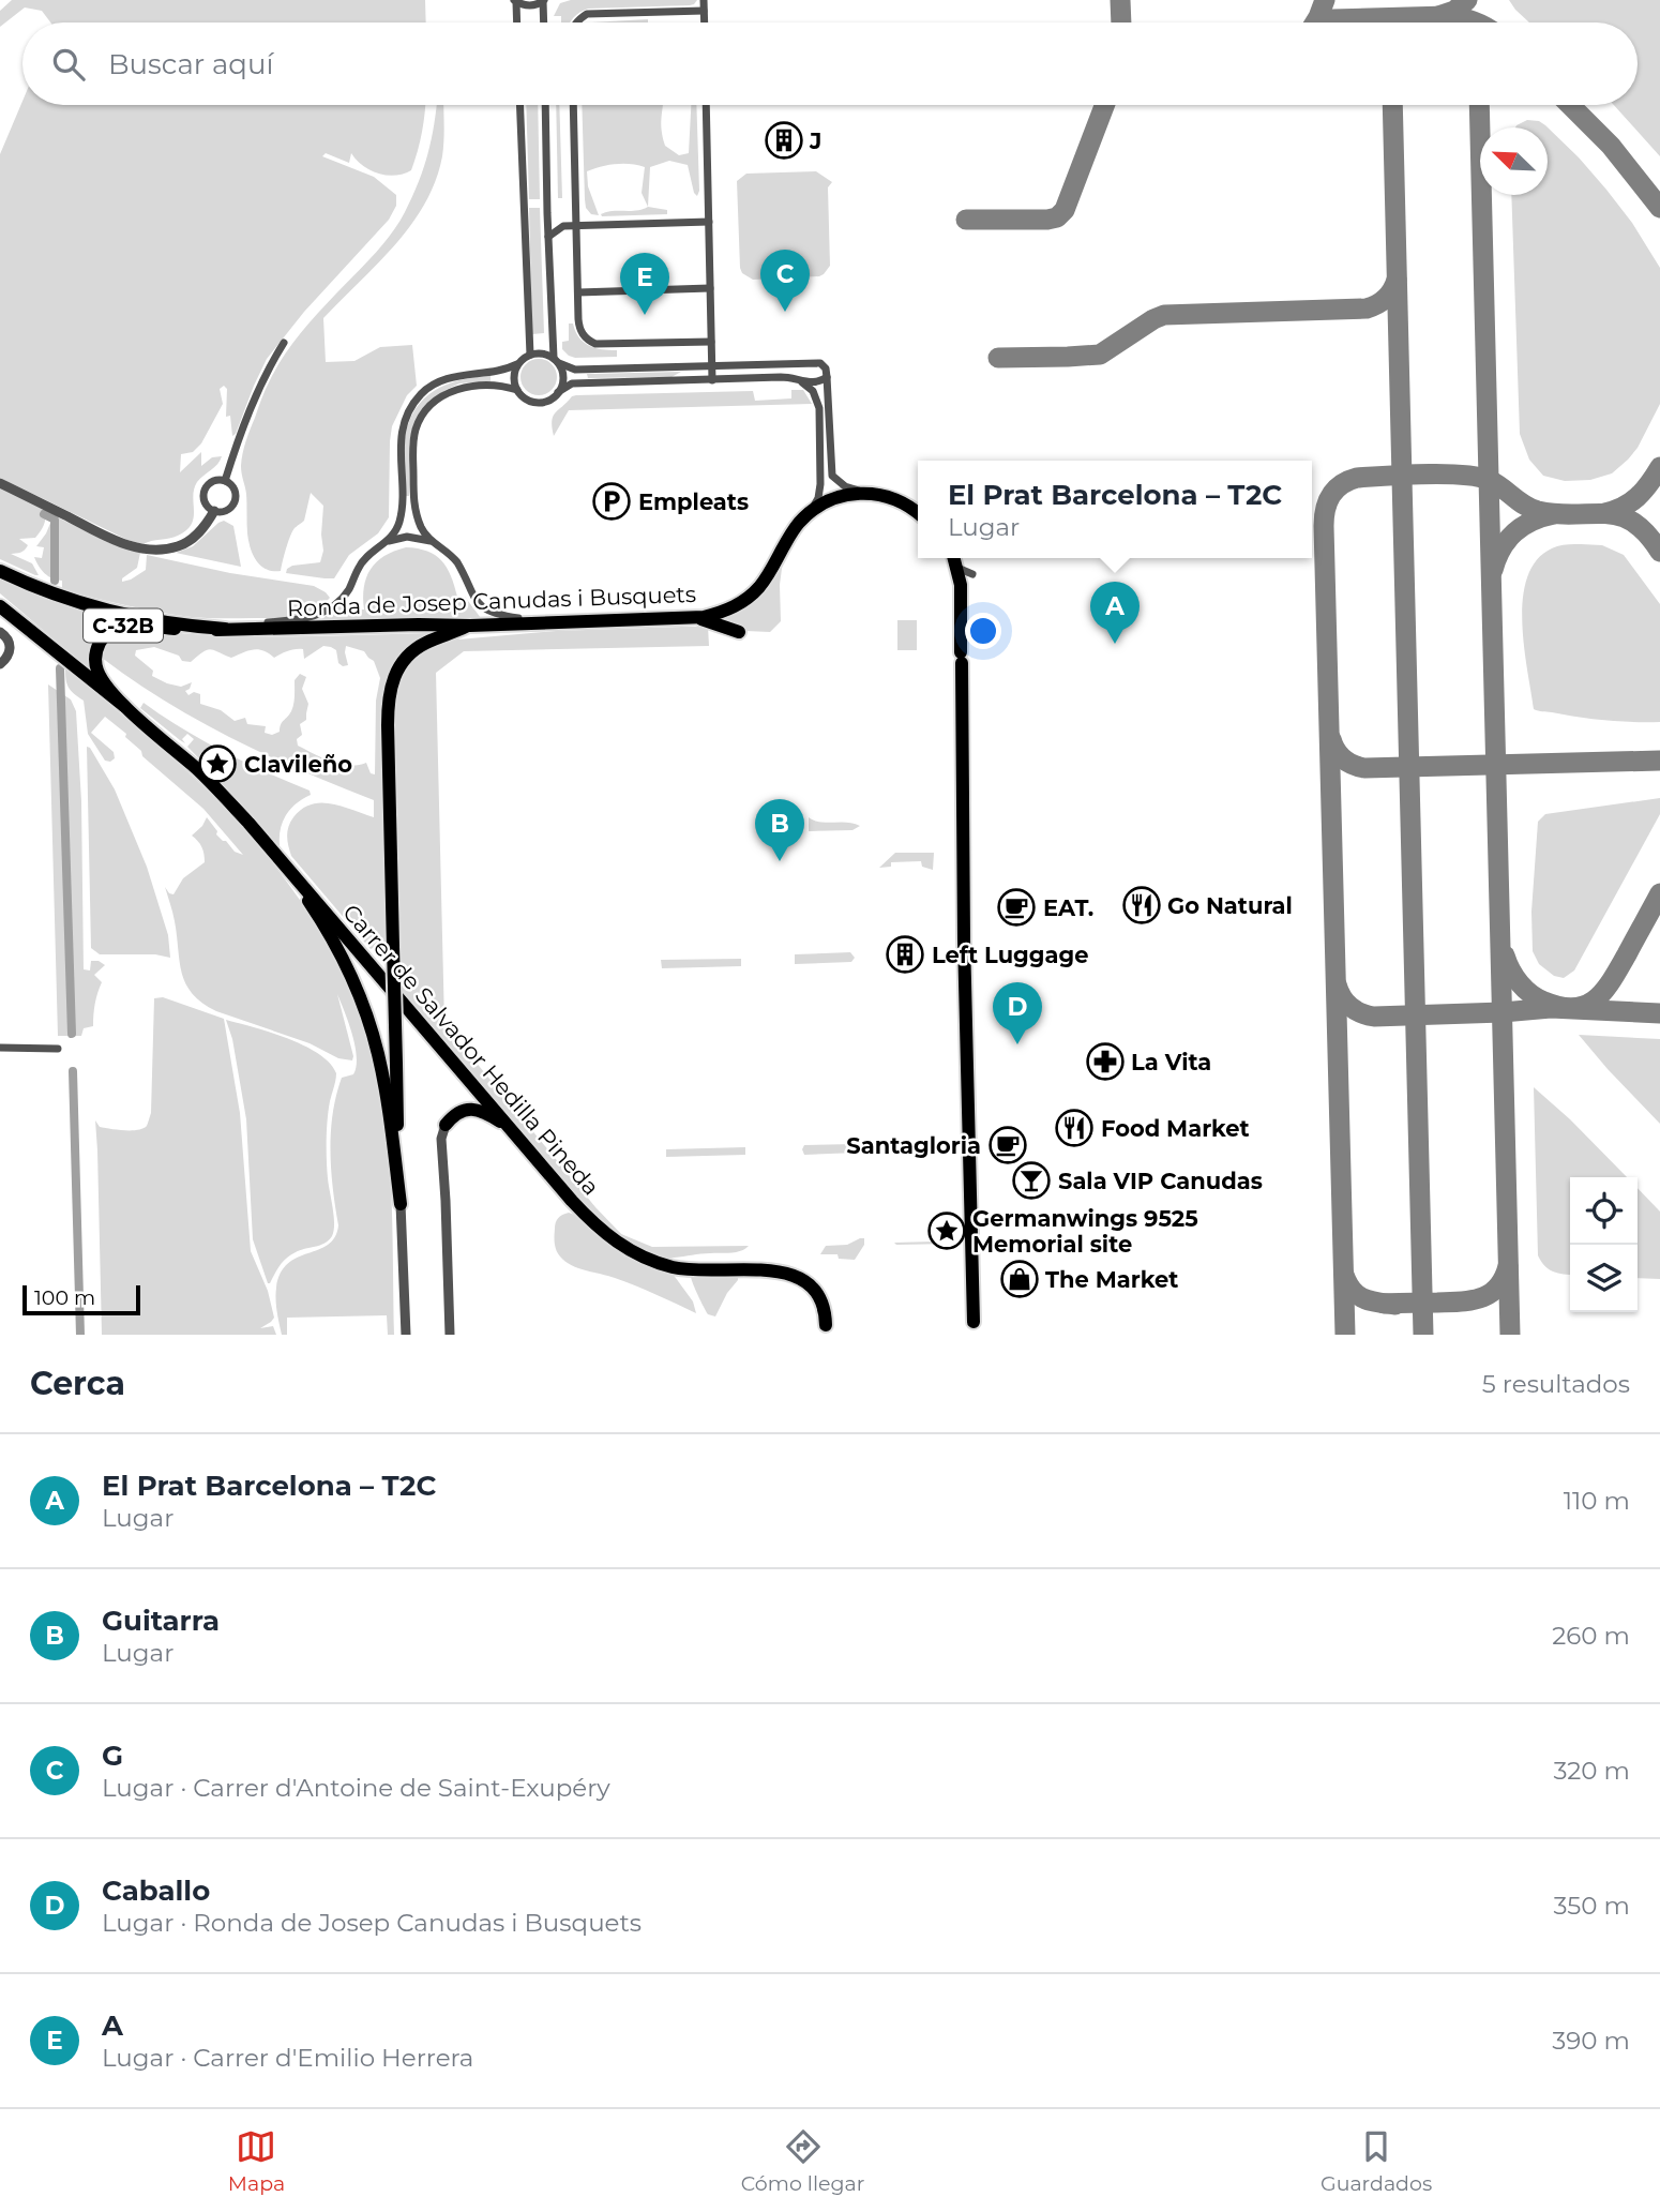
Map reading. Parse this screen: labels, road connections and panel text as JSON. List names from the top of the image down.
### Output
{
  "streets": {
    "main road": ["Ronda de Josep Canudas i Busquets", "C-32B", "Carrer de Salvador Hedilla Pineda"]
  },
  "crossings": [
    ["Ronda de Josep Canudas i Busquets", "C-32B"],
    ["C-32B", "Carrer de Salvador Hedilla Pineda"]
  ],
  "places": {
    "building": ["J", "Left Luggage"],
    "parking": ["Empleats"],
    "place": ["Clavileño", "Germanwings 9525 Memorial site"],
    "restaurant": ["Go Natural", "Food Market"],
    "cafe": ["EAT.", "Santagloria"],
    "pharmacy": ["La Vita"],
    "bar": ["Sala VIP Canudas"],
    "shop": ["The Market"]
  },
  "scale_bar": "100 m",
  "north": "top left",
  "page": {
    "search": "Buscar aquí",
    "pins": [
      "C",
      "E",
      "A",
      "B",
      "D"
    ],
    "popup": ["El Prat Barcelona – T2C", "Lugar"],
    "scale": "100 m",
    "heading": ["Cerca", "5 resultados"],
    "list": [
      {
        "mark": "A",
        "name": "El Prat Barcelona – T2C",
        "note": "Lugar",
        "value": "110 m"
      },
      {
        "mark": "B",
        "name": "Guitarra",
        "note": "Lugar",
        "value": "260 m"
      },
      {
        "mark": "C",
        "name": "G",
        "note": "Lugar · Carrer d'Antoine de Saint-Exupéry",
        "value": "320 m"
      },
      {
        "mark": "D",
        "name": "Caballo",
        "note": "Lugar · Ronda de Josep Canudas i Busquets",
        "value": "350 m"
      },
      {
        "mark": "E",
        "name": "A",
        "note": "Lugar · Carrer d'Emilio Herrera",
        "value": "390 m"
      }
    ],
    "nav": ["Mapa", "Cómo llegar", "Guardados"]
  }
}
